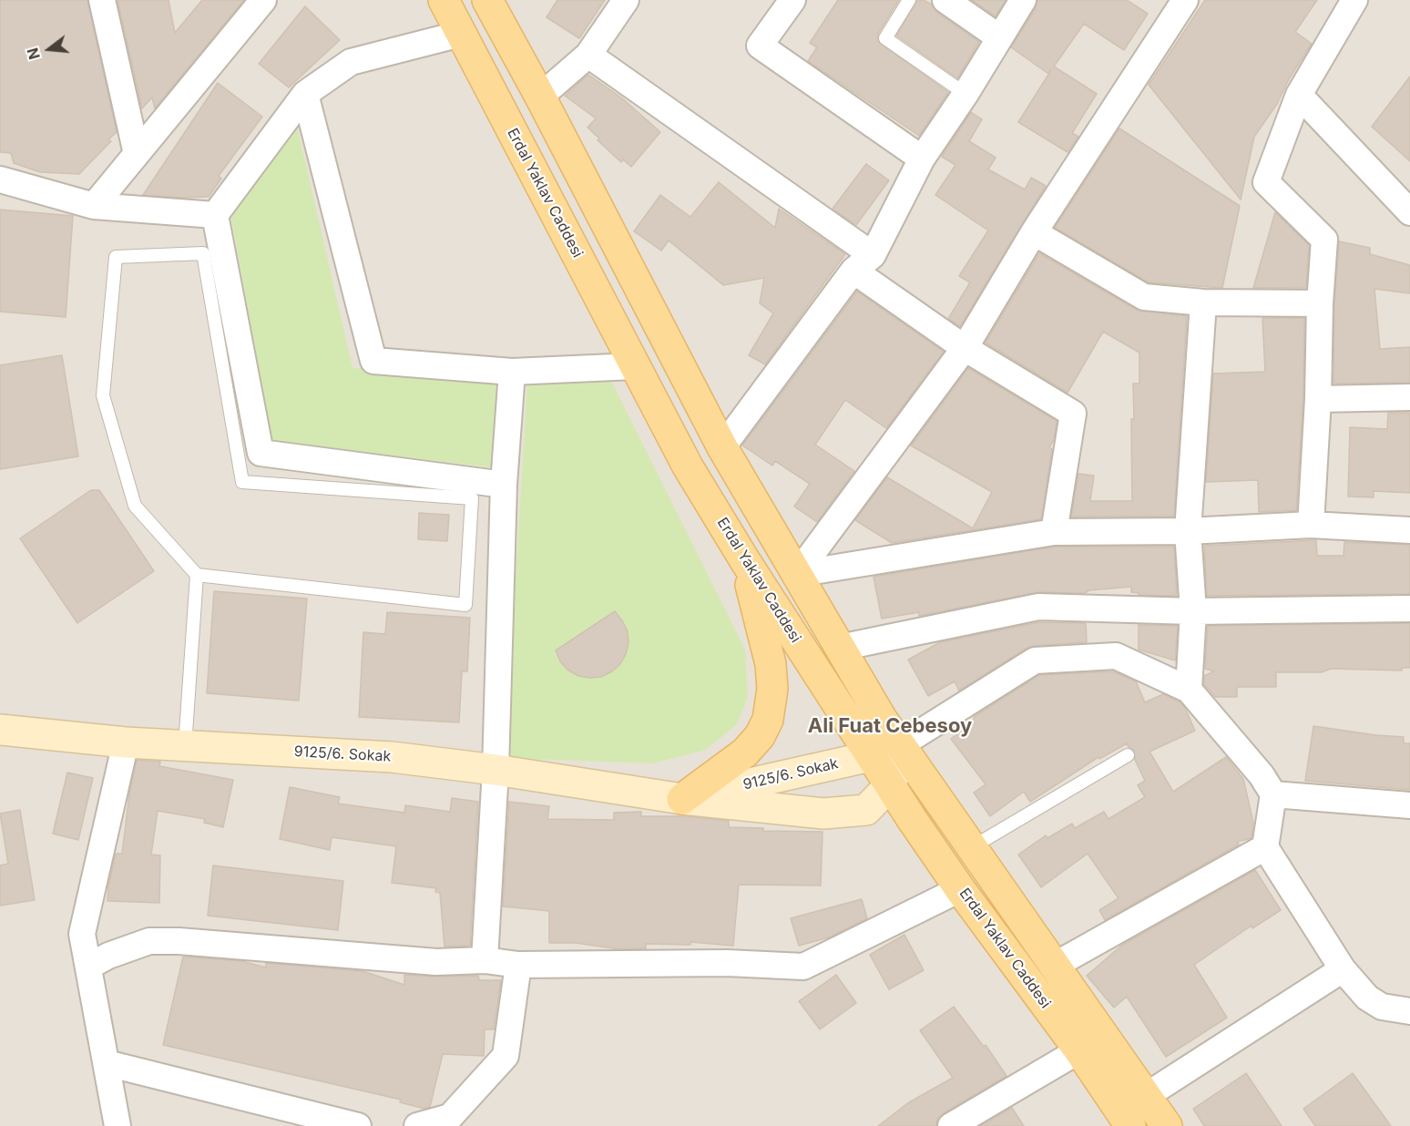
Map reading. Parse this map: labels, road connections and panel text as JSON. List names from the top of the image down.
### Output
{
  "streets": {
    "main road": ["Erdal Yaklav Caddesi", "9125/6. Sokak"]
  },
  "crossings": [
    ["Erdal Yaklav Caddesi", "9125/6. Sokak"]
  ],
  "districts": ["Ali Fuat Cebesoy"],
  "north": "left"
}
